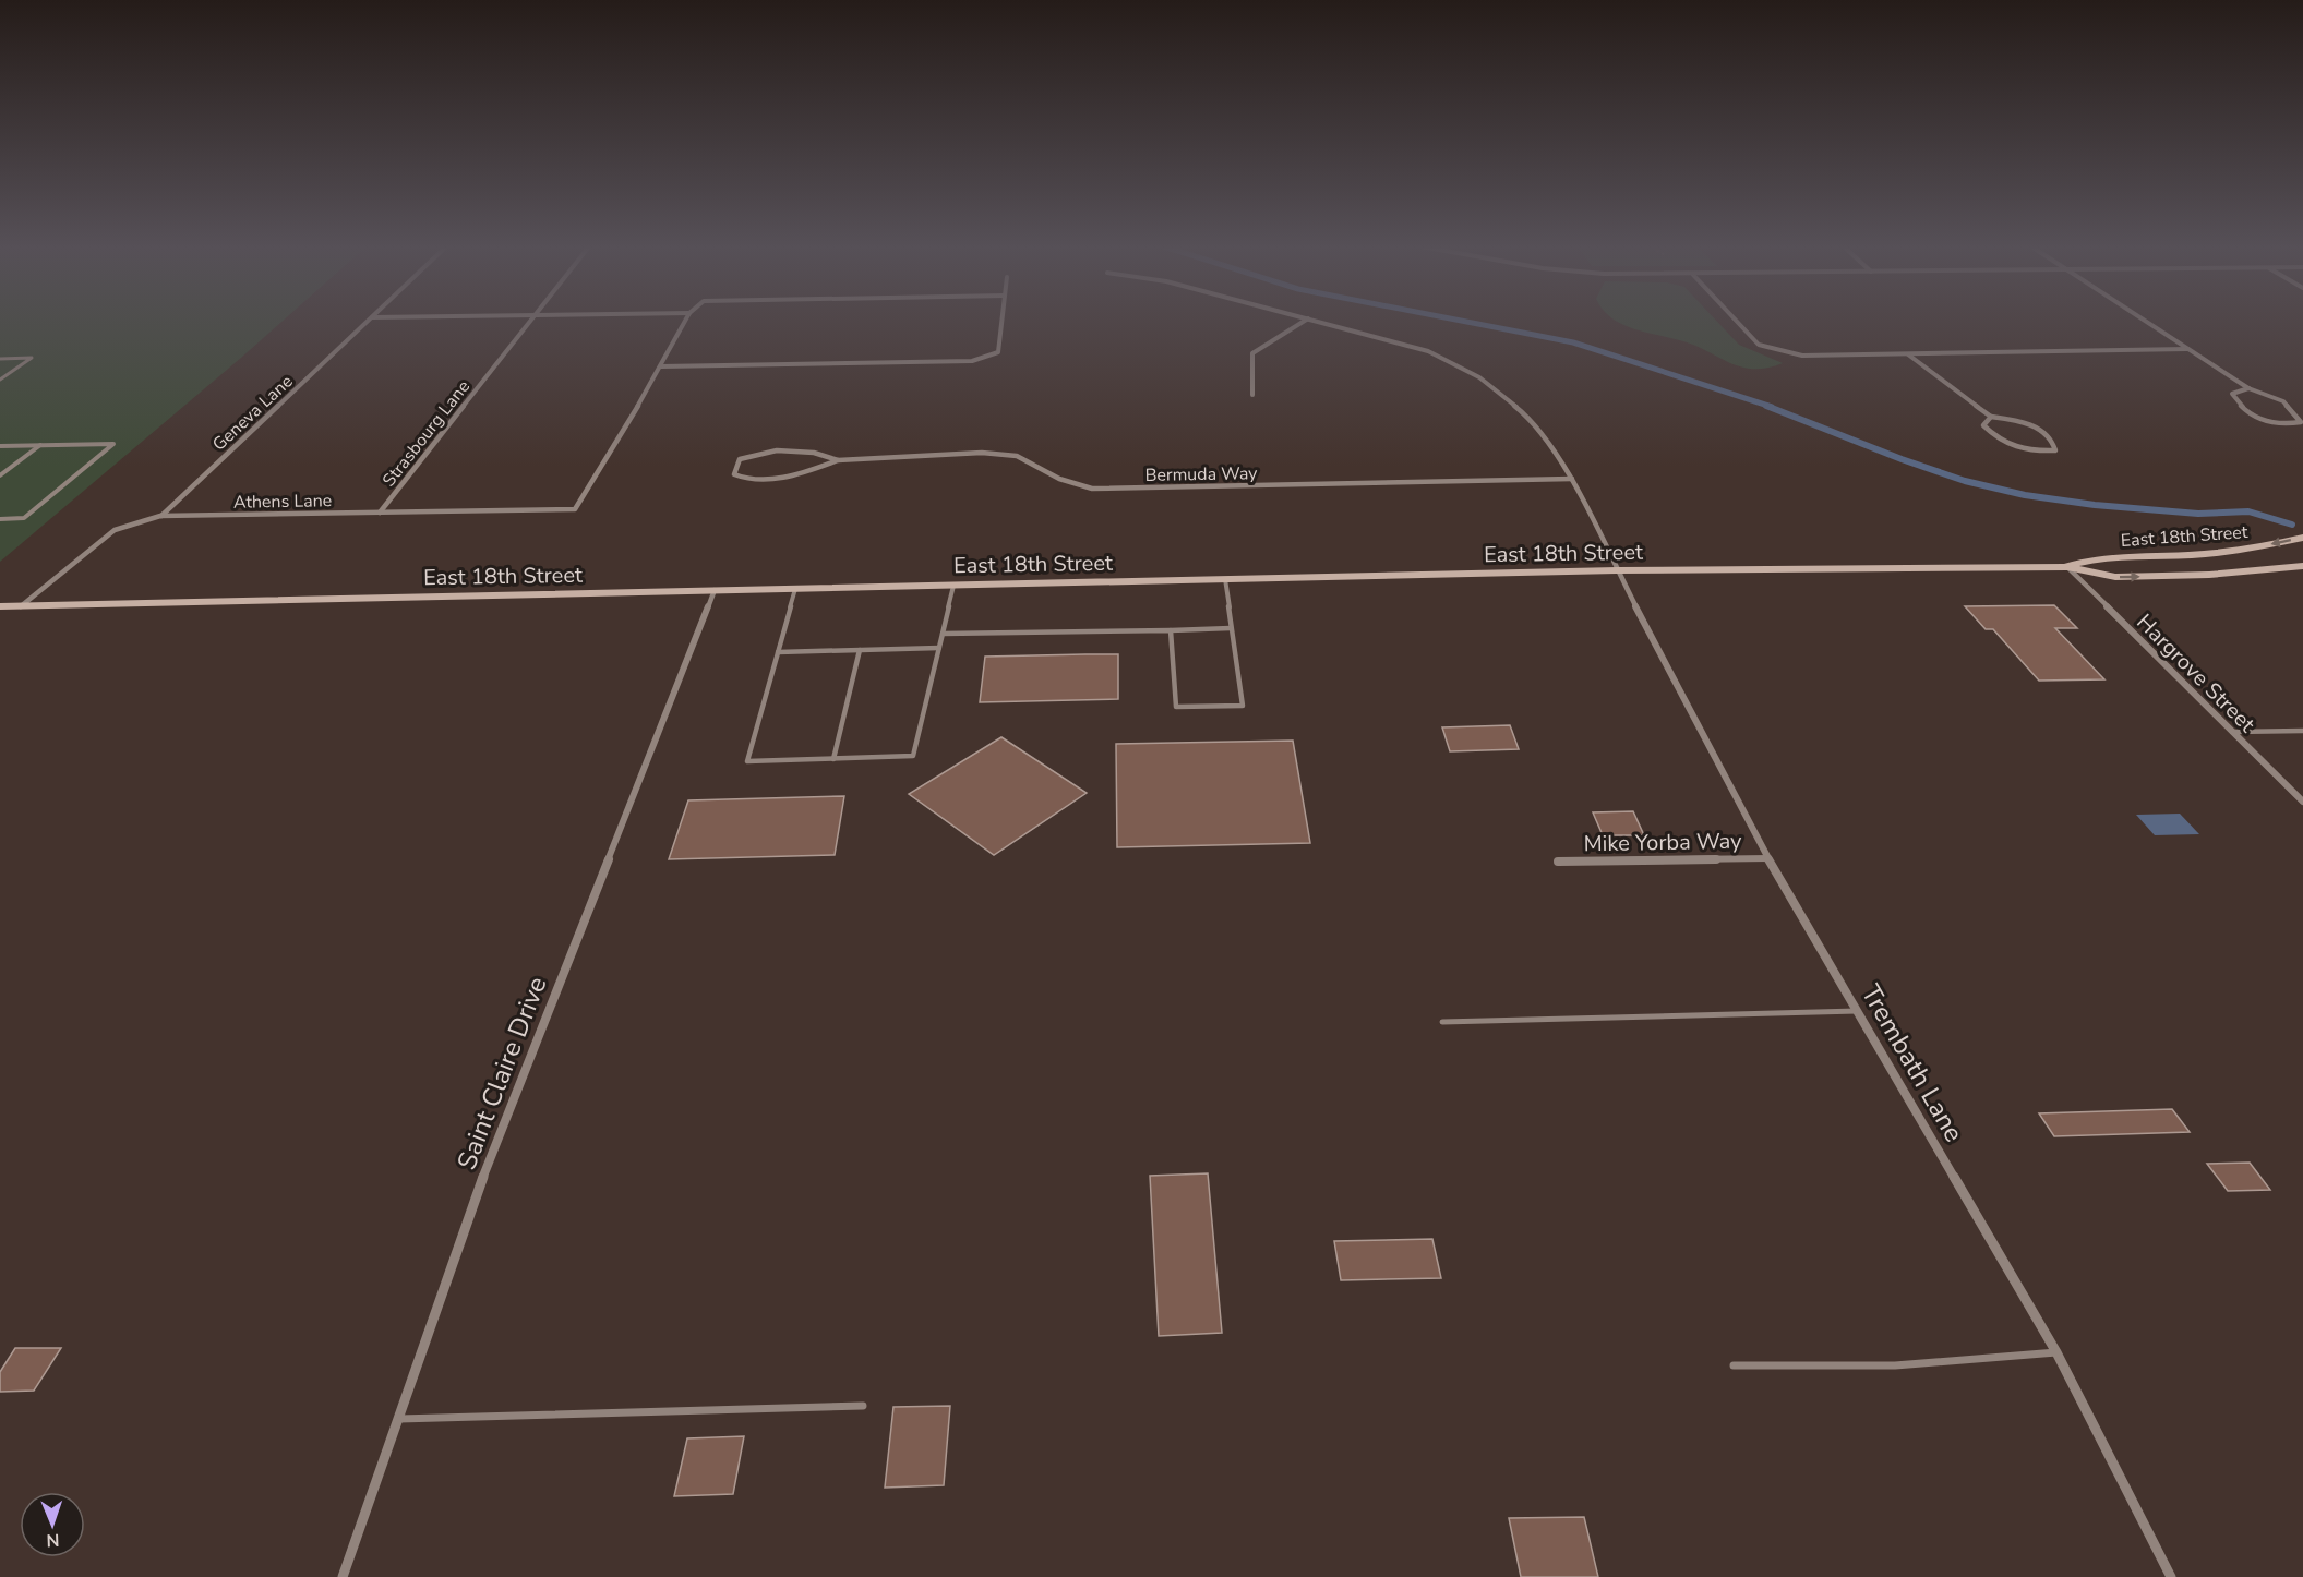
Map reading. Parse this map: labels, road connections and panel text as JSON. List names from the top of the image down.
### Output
{
  "streets": {
    "main road": ["East 18th Street"],
    "street": [
      "Geneva Lane",
      "Strasbourg Lane",
      "Bermuda Way",
      "Athens Lane",
      "Hargrove Street",
      "Mike Yorba Way",
      "Trembath Lane",
      "Saint Claire Drive"
    ]
  },
  "crossings": [
    ["Geneva Lane", "Athens Lane"],
    ["Strasbourg Lane", "Athens Lane"],
    ["Bermuda Way", "Trembath Lane"],
    ["Athens Lane", "East 18th Street"],
    ["East 18th Street", "Hargrove Street"],
    ["East 18th Street", "Trembath Lane"],
    ["East 18th Street", "Saint Claire Drive"],
    ["Mike Yorba Way", "Trembath Lane"]
  ],
  "north": "bottom"
}
